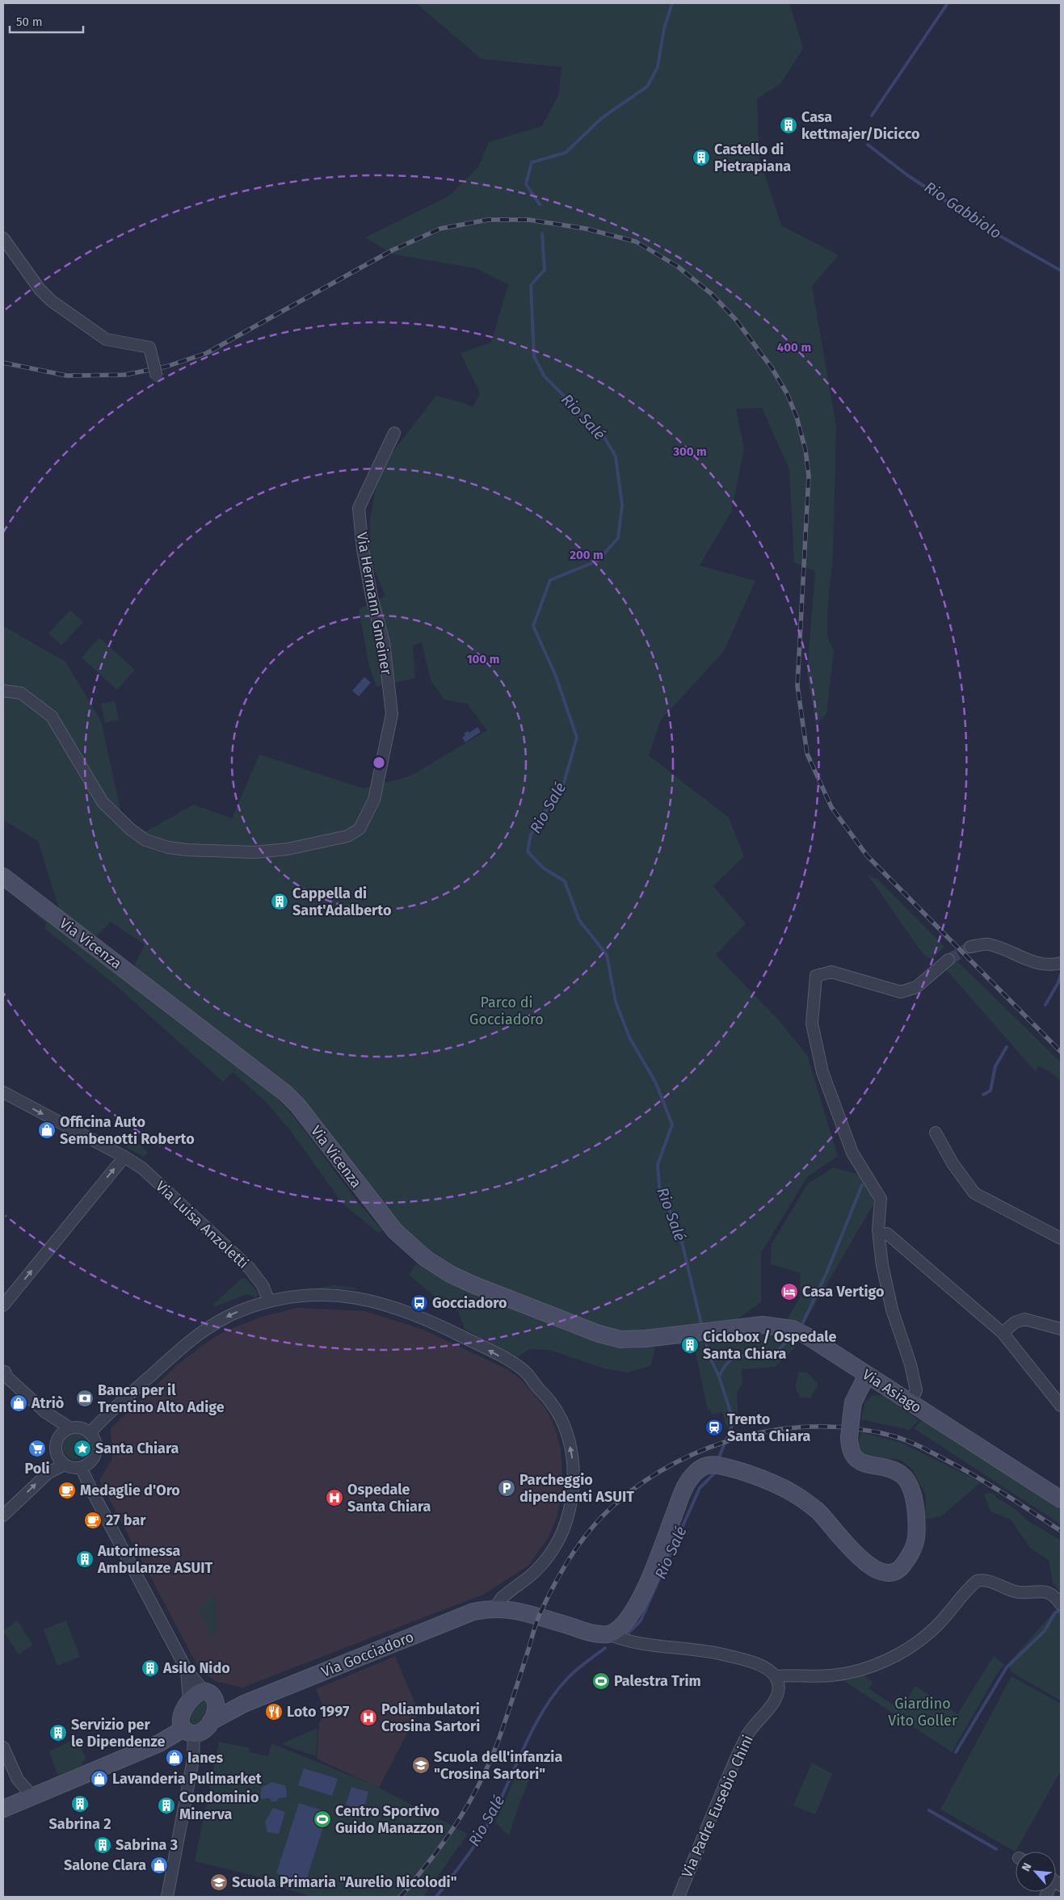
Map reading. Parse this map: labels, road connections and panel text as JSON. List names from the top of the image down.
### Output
{
  "streets": {
    "street": [
      "Via Hermann Gmeiner",
      "Via Vicenza",
      "Via Luisa Anzoletti",
      "Via Asiago",
      "Via Gocciadoro",
      "Via Padre Eusebio Chini"
    ]
  },
  "crossings": [
    ["Via Vicenza", "Via Asiago"]
  ],
  "one_way": ["Via Luisa Anzoletti"],
  "water": ["Rio Gabbiolo", "Rio Salé"],
  "parks": ["Parco di Gocciadoro", "Giardino Vito Goller"],
  "places": {
    "building": [
      "Casa kettmajer/Dicicco",
      "Castello di Pietrapiana",
      "Cappella di Sant'Adalberto",
      "Ciclobox / Ospedale Santa Chiara",
      "Autorimessa Ambulanze ASUIT",
      "Asilo Nido",
      "Servizio per le Dipendenze",
      "Sabrina 2",
      "Condominio Minerva",
      "Sabrina 3"
    ],
    "shop": [
      "Officina Auto Sembenotti Roberto",
      "Atriò",
      "Ianes",
      "Lavanderia Pulimarket",
      "Salone Clara"
    ],
    "hotel": ["Casa Vertigo"],
    "bus stop": ["Gocciadoro"],
    "bank": ["Banca per il Trentino Alto Adige"],
    "station": ["Trento Santa Chiara"],
    "supermarket": ["Poli"],
    "place": ["Santa Chiara"],
    "parking": ["Parcheggio dipendenti ASUIT"],
    "cafe": ["Medaglie d'Oro", "27 bar"],
    "hospital": ["Ospedale Santa Chiara", "Poliambulatori Crosina Sartori"],
    "sports": ["Palestra Trim", "Centro Sportivo Guido Manazzon"],
    "restaurant": ["Loto 1997"],
    "school or university": ["Scuola dell'infanzia \"Crosina Sartori\"", "Scuola Primaria \"Aurelio Nicolodi\""]
  },
  "scale_bar": "50 m",
  "north": "top left",
  "rings": [
    "400 m",
    "300 m",
    "200 m",
    "100 m"
  ]
}
